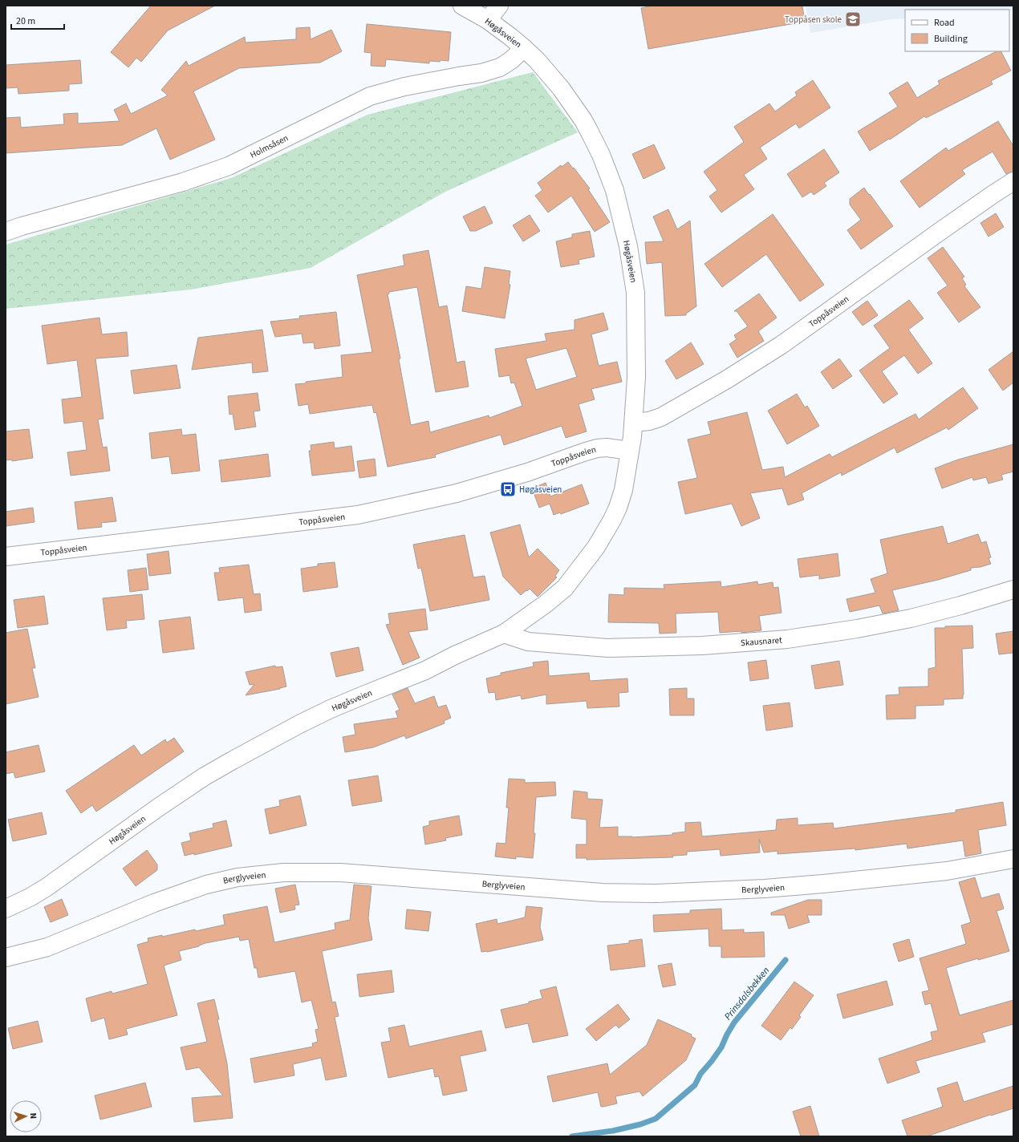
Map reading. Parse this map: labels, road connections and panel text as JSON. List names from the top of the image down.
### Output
{
  "streets": {
    "street": [
      "Høgåsveien",
      "Holmsåsen",
      "Toppåsveien",
      "Skausnaret",
      "Berglyveien"
    ]
  },
  "crossings": [
    ["Høgåsveien", "Holmsåsen"],
    ["Høgåsveien", "Toppåsveien"],
    ["Høgåsveien", "Skausnaret"]
  ],
  "water": ["Prinsdalsbekken"],
  "places": {
    "school or university": ["Toppåsen skole"],
    "bus stop": ["Høgåsveien"]
  },
  "legend": ["Road", "Building"],
  "scale_bar": "20 m",
  "north": "right"
}
